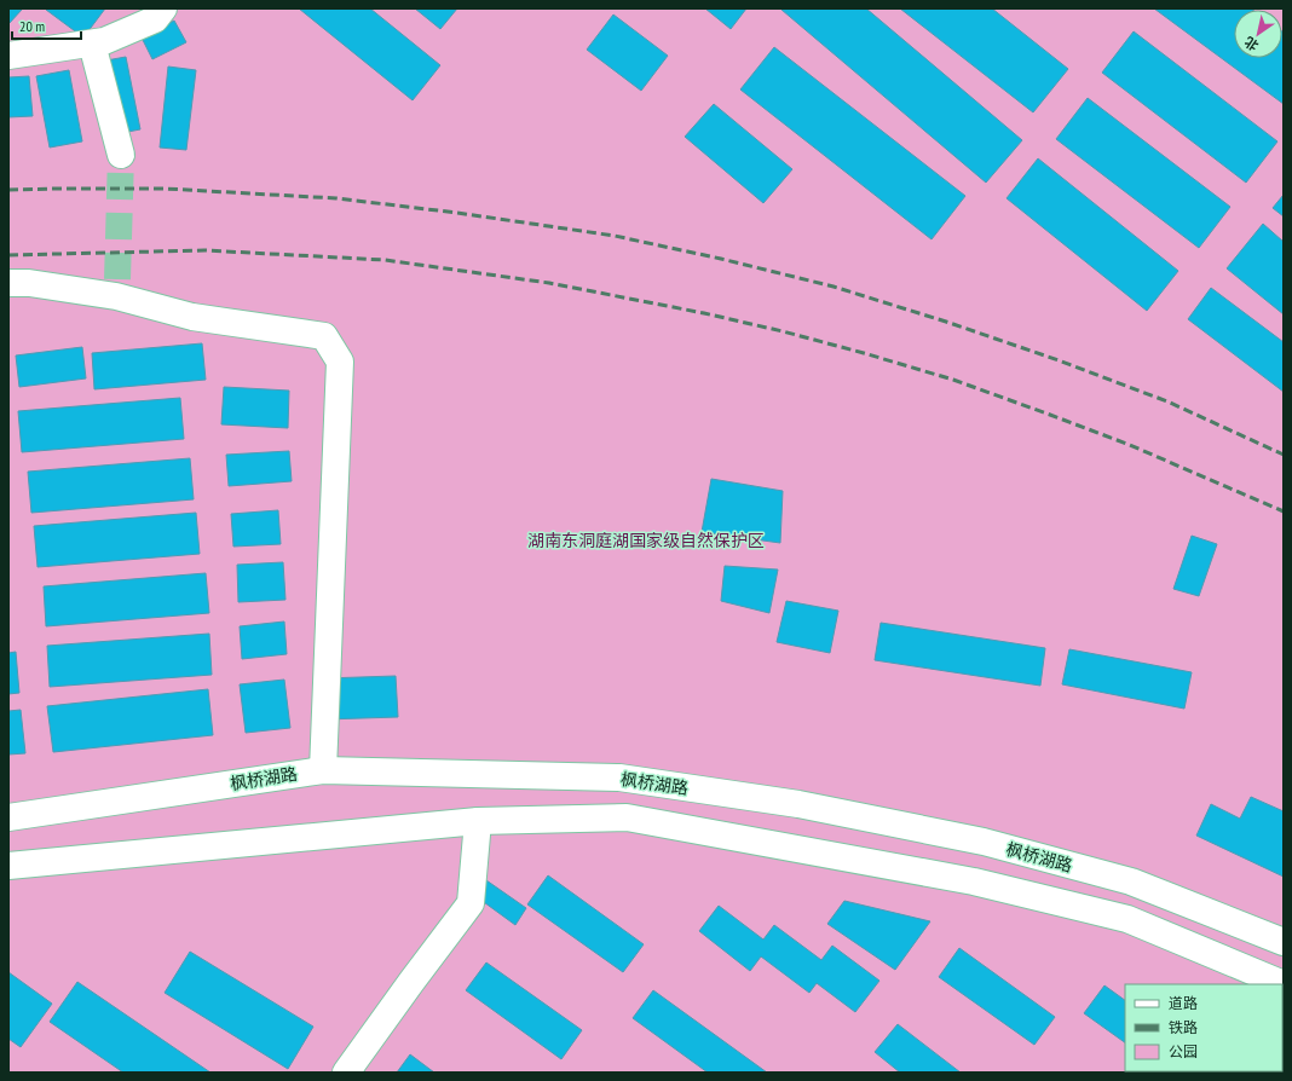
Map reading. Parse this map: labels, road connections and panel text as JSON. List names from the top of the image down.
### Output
{
  "streets": {
    "main road": ["枫桥湖路"]
  },
  "parks": ["湖南东洞庭湖国家级自然保护区"],
  "legend": ["道路", "铁路", "公园"],
  "scale_bar": "20 m",
  "north": "bottom left"
}
